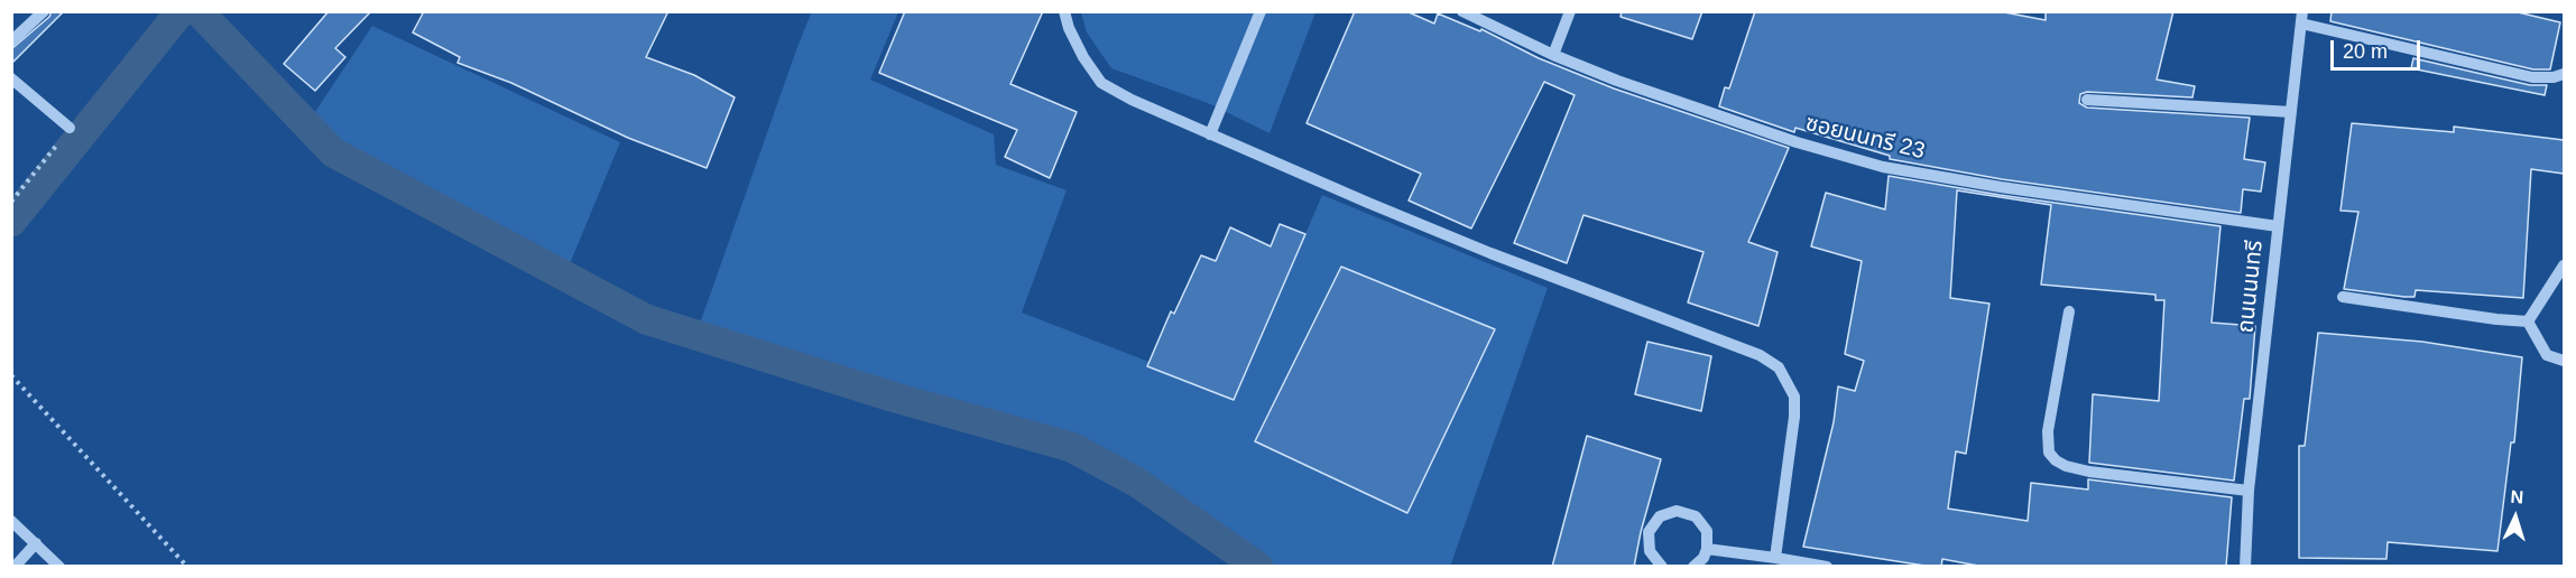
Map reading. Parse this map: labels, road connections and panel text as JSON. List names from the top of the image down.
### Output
{
  "streets": {
    "street": ["ซอยนนทรี 23", "ถนนนนทรี"]
  },
  "crossings": [
    ["ซอยนนทรี 23", "ถนนนนทรี"]
  ],
  "scale_bar": "20 m",
  "north": "top"
}
